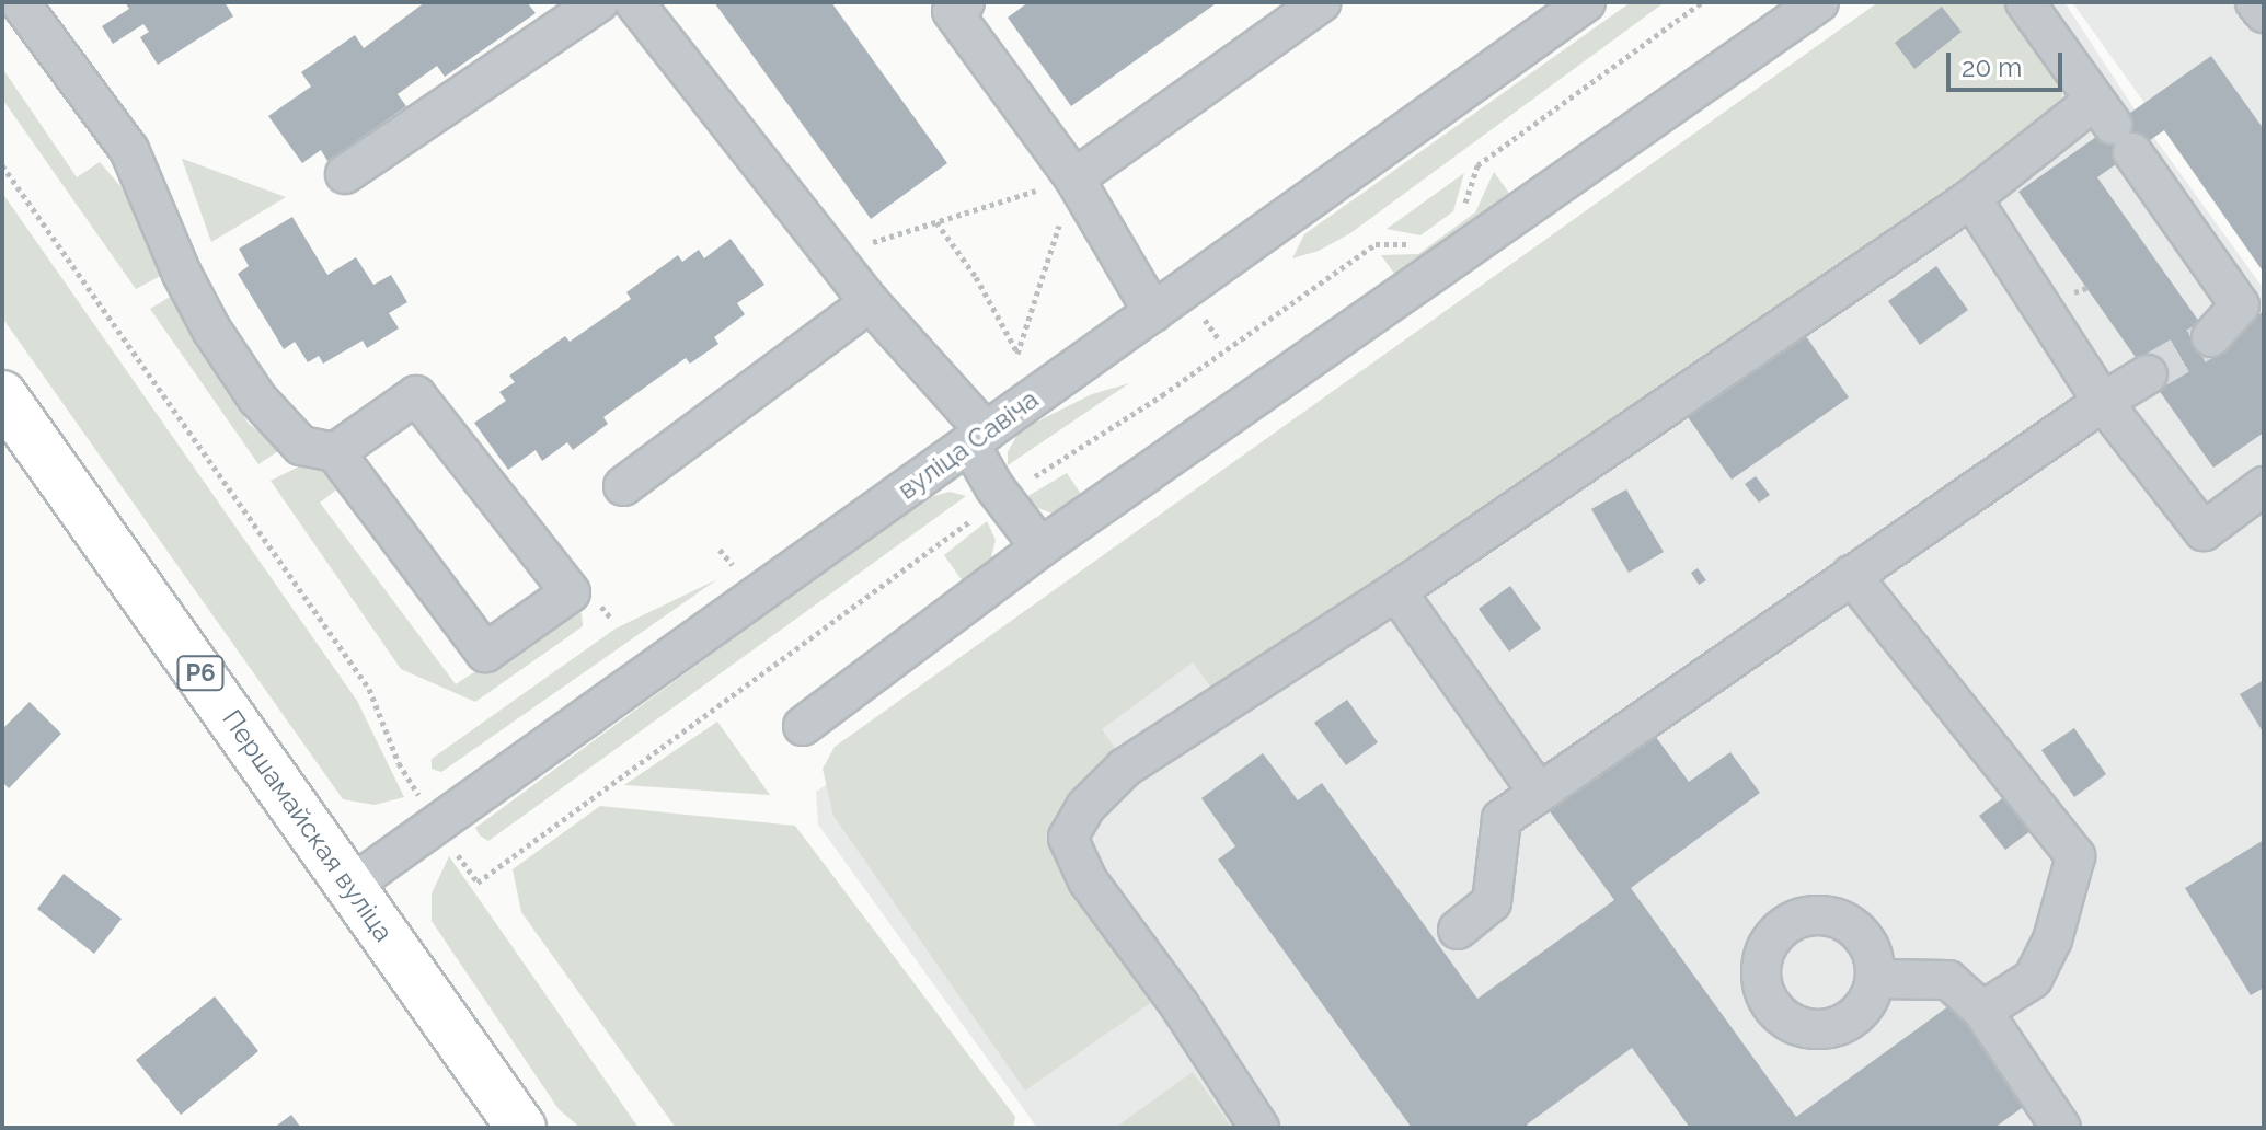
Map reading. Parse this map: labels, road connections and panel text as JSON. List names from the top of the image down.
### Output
{
  "streets": {
    "main road": ["Р6", "Першамайская вуліца"],
    "street": ["вуліца Савіча"]
  },
  "crossings": [
    ["вуліца Савіча", "Першамайская вуліца"]
  ],
  "scale_bar": "20 m"
}
